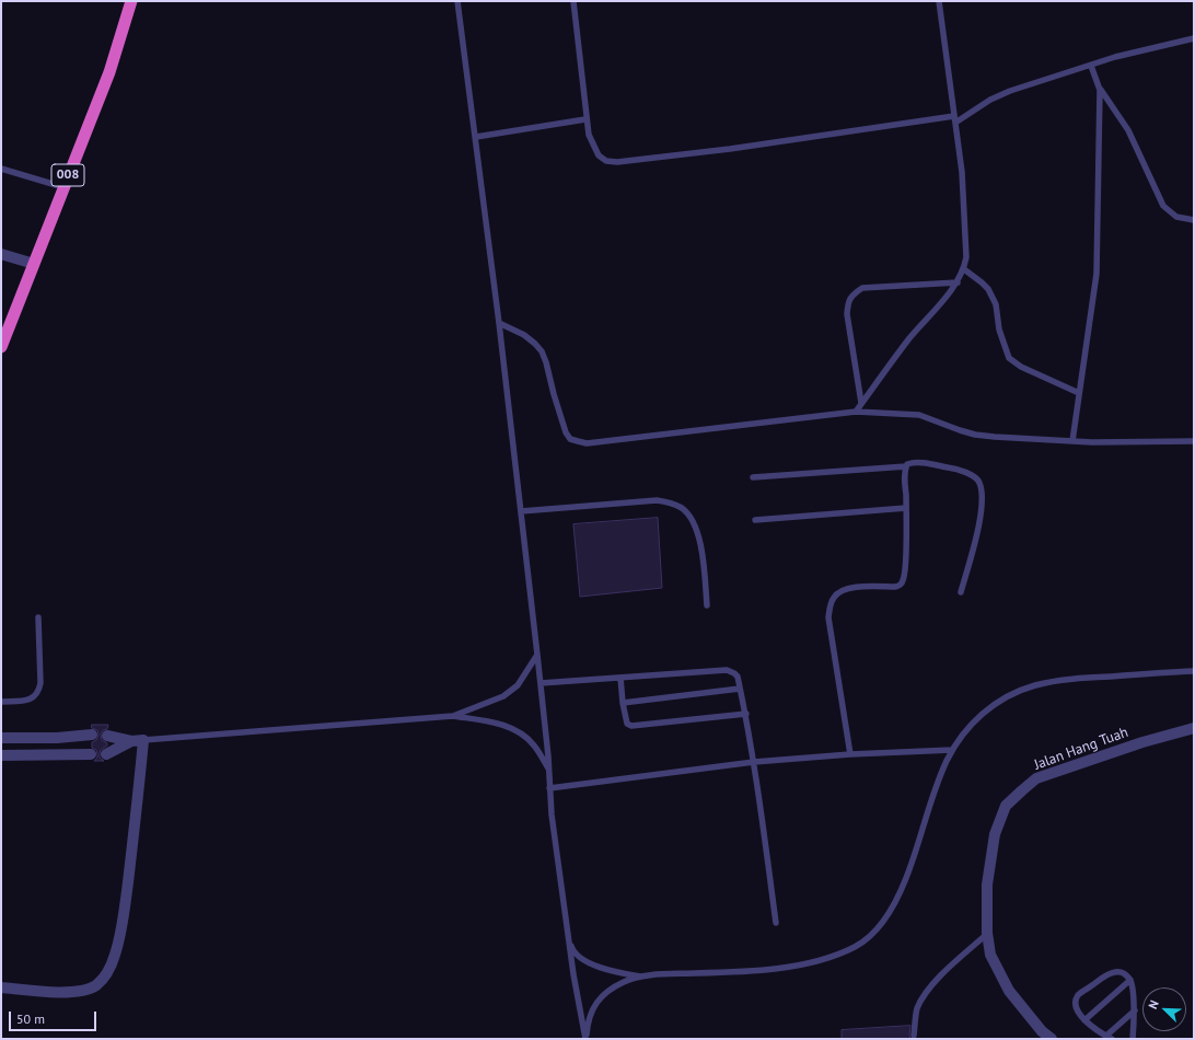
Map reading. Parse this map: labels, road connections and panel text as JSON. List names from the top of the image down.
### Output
{
  "streets": {
    "highway": ["008"],
    "street": ["Jalan Hang Tuah"]
  },
  "scale_bar": "50 m",
  "north": "top left"
}
